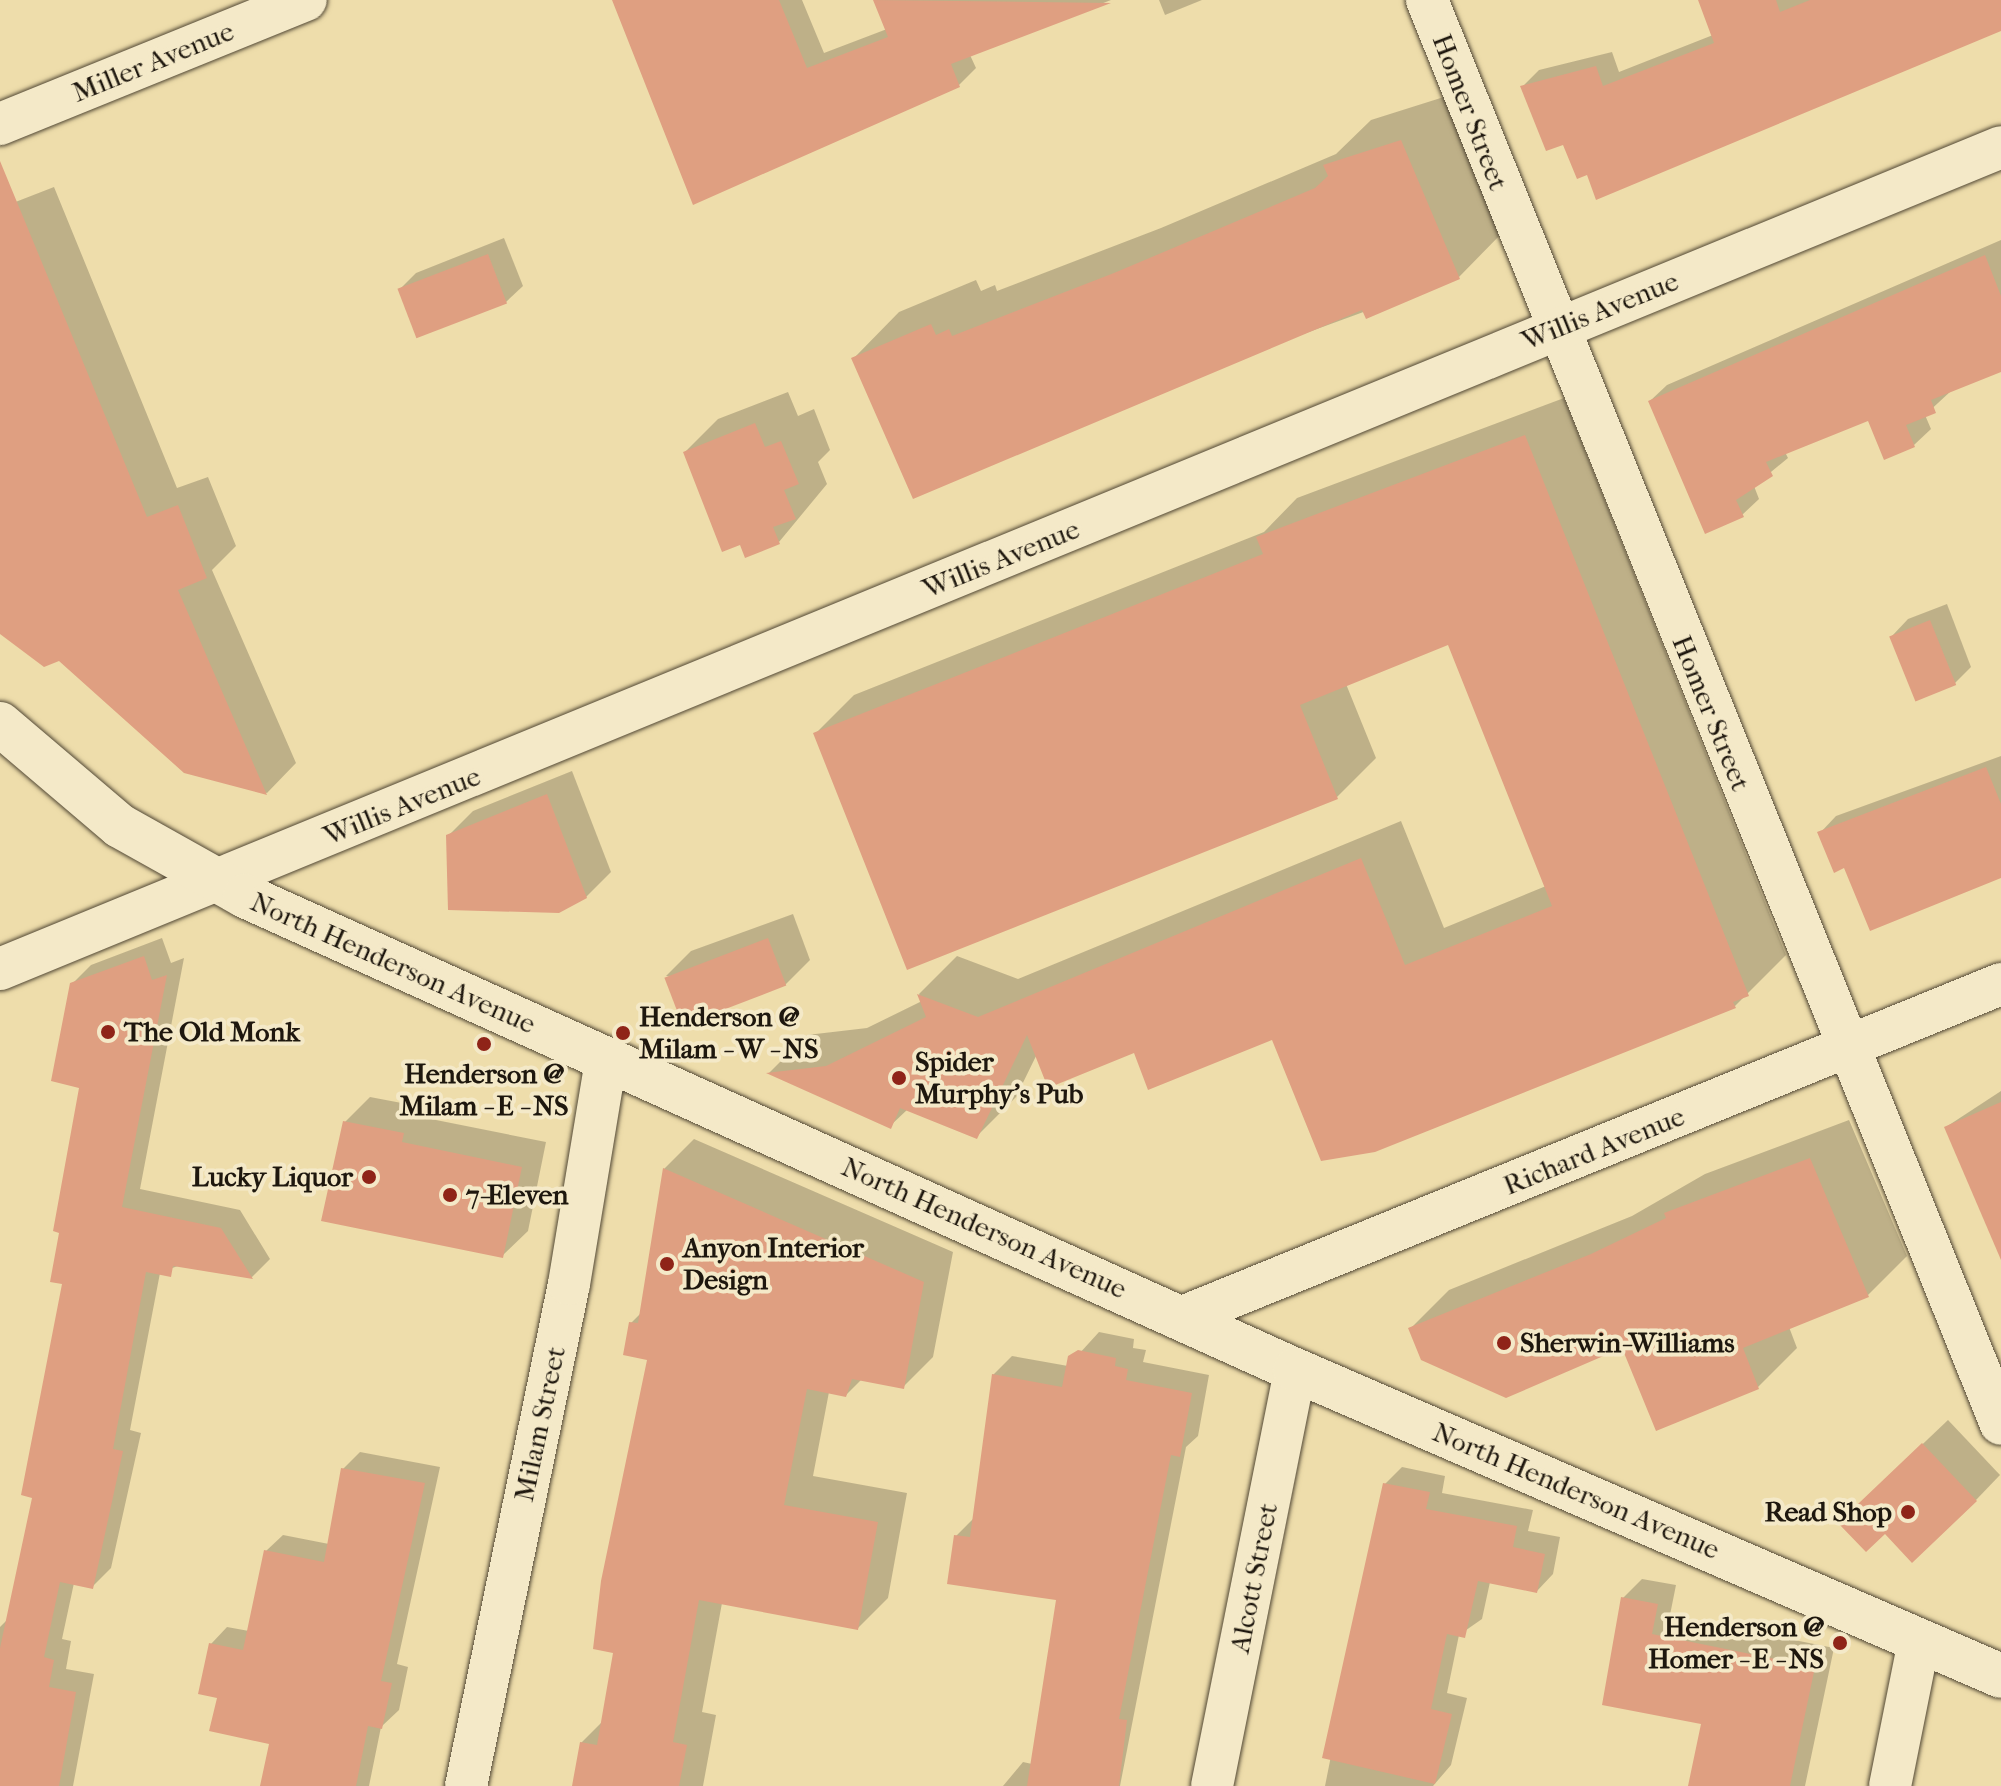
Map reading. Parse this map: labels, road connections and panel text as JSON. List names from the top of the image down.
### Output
{
  "streets": {
    "street": [
      "Miller Avenue",
      "Homer Street",
      "Willis Avenue",
      "North Henderson Avenue",
      "Richard Avenue",
      "Milam Street",
      "Alcott Street"
    ]
  },
  "crossings": [
    ["Homer Street", "Willis Avenue"],
    ["Homer Street", "Richard Avenue"],
    ["Willis Avenue", "North Henderson Avenue"],
    ["North Henderson Avenue", "Richard Avenue"],
    ["North Henderson Avenue", "Milam Street"],
    ["North Henderson Avenue", "Alcott Street"]
  ],
  "places": [
    "The Old Monk",
    "Henderson @ Milam - W - NS",
    "Henderson @ Milam - E - NS",
    "Spider Murphy's Pub",
    "Lucky Liquor",
    "7-Eleven",
    "Anyon Interior Design",
    "Sherwin-Williams",
    "Read Shop",
    "Henderson @ Homer - E - NS"
  ]
}
